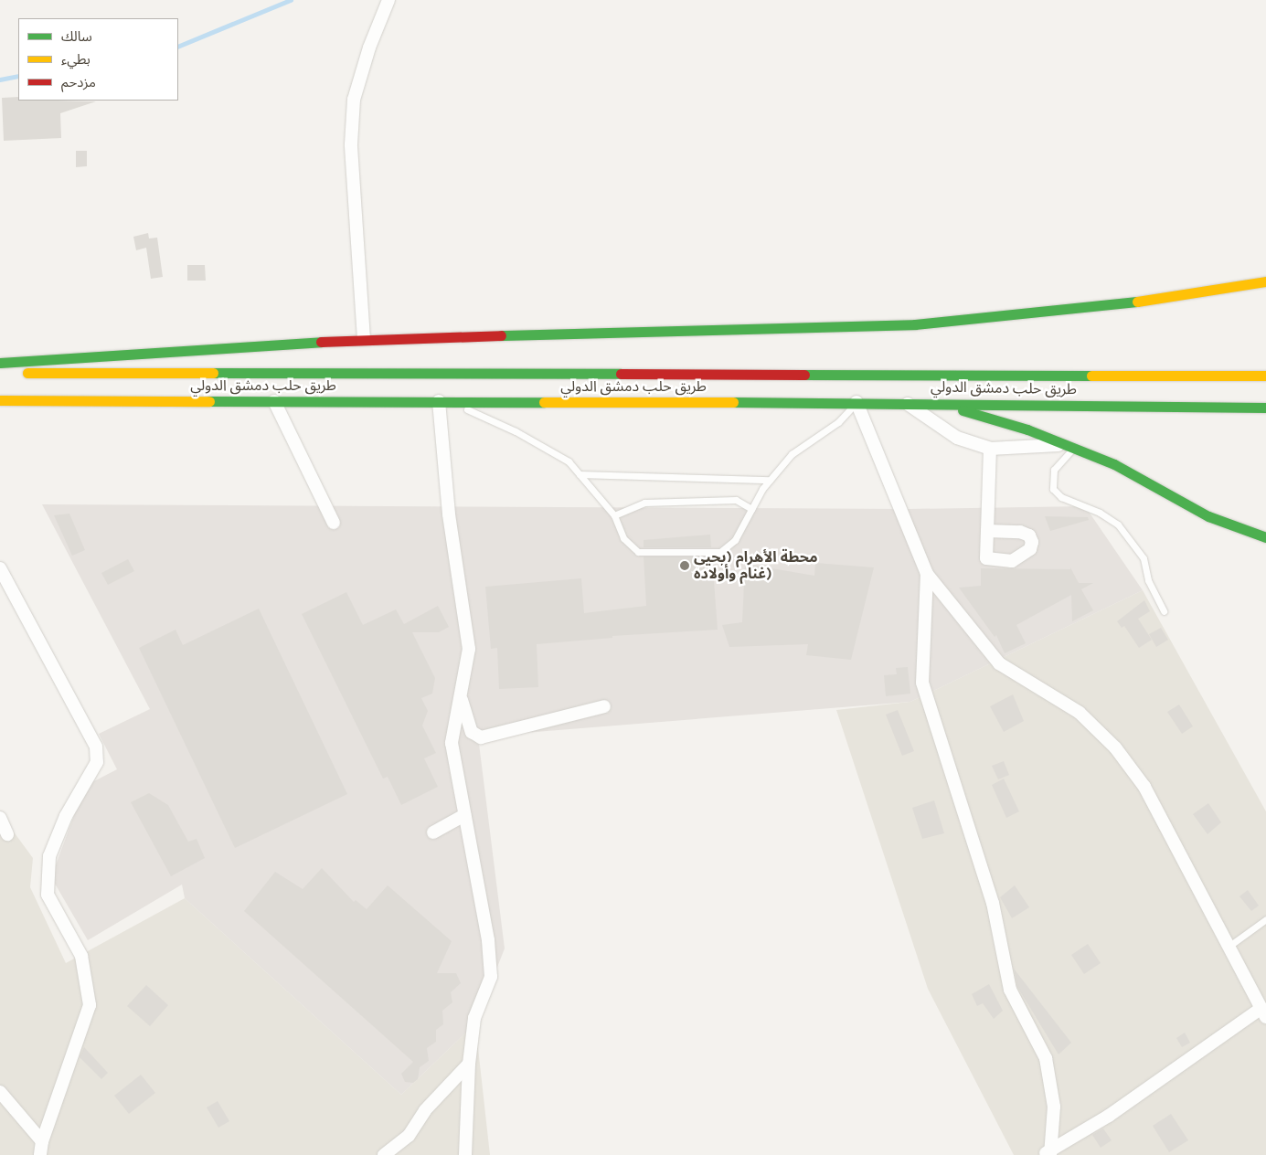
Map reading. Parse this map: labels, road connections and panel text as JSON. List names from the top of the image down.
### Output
{
  "streets": {
    "highway": ["طريق حلب دمشق الدولي"]
  },
  "places": ["محطة الأهرام (يحيى غنام وأولاده)"],
  "legend": ["سالك", "بطيء", "مزدحم"]
}
